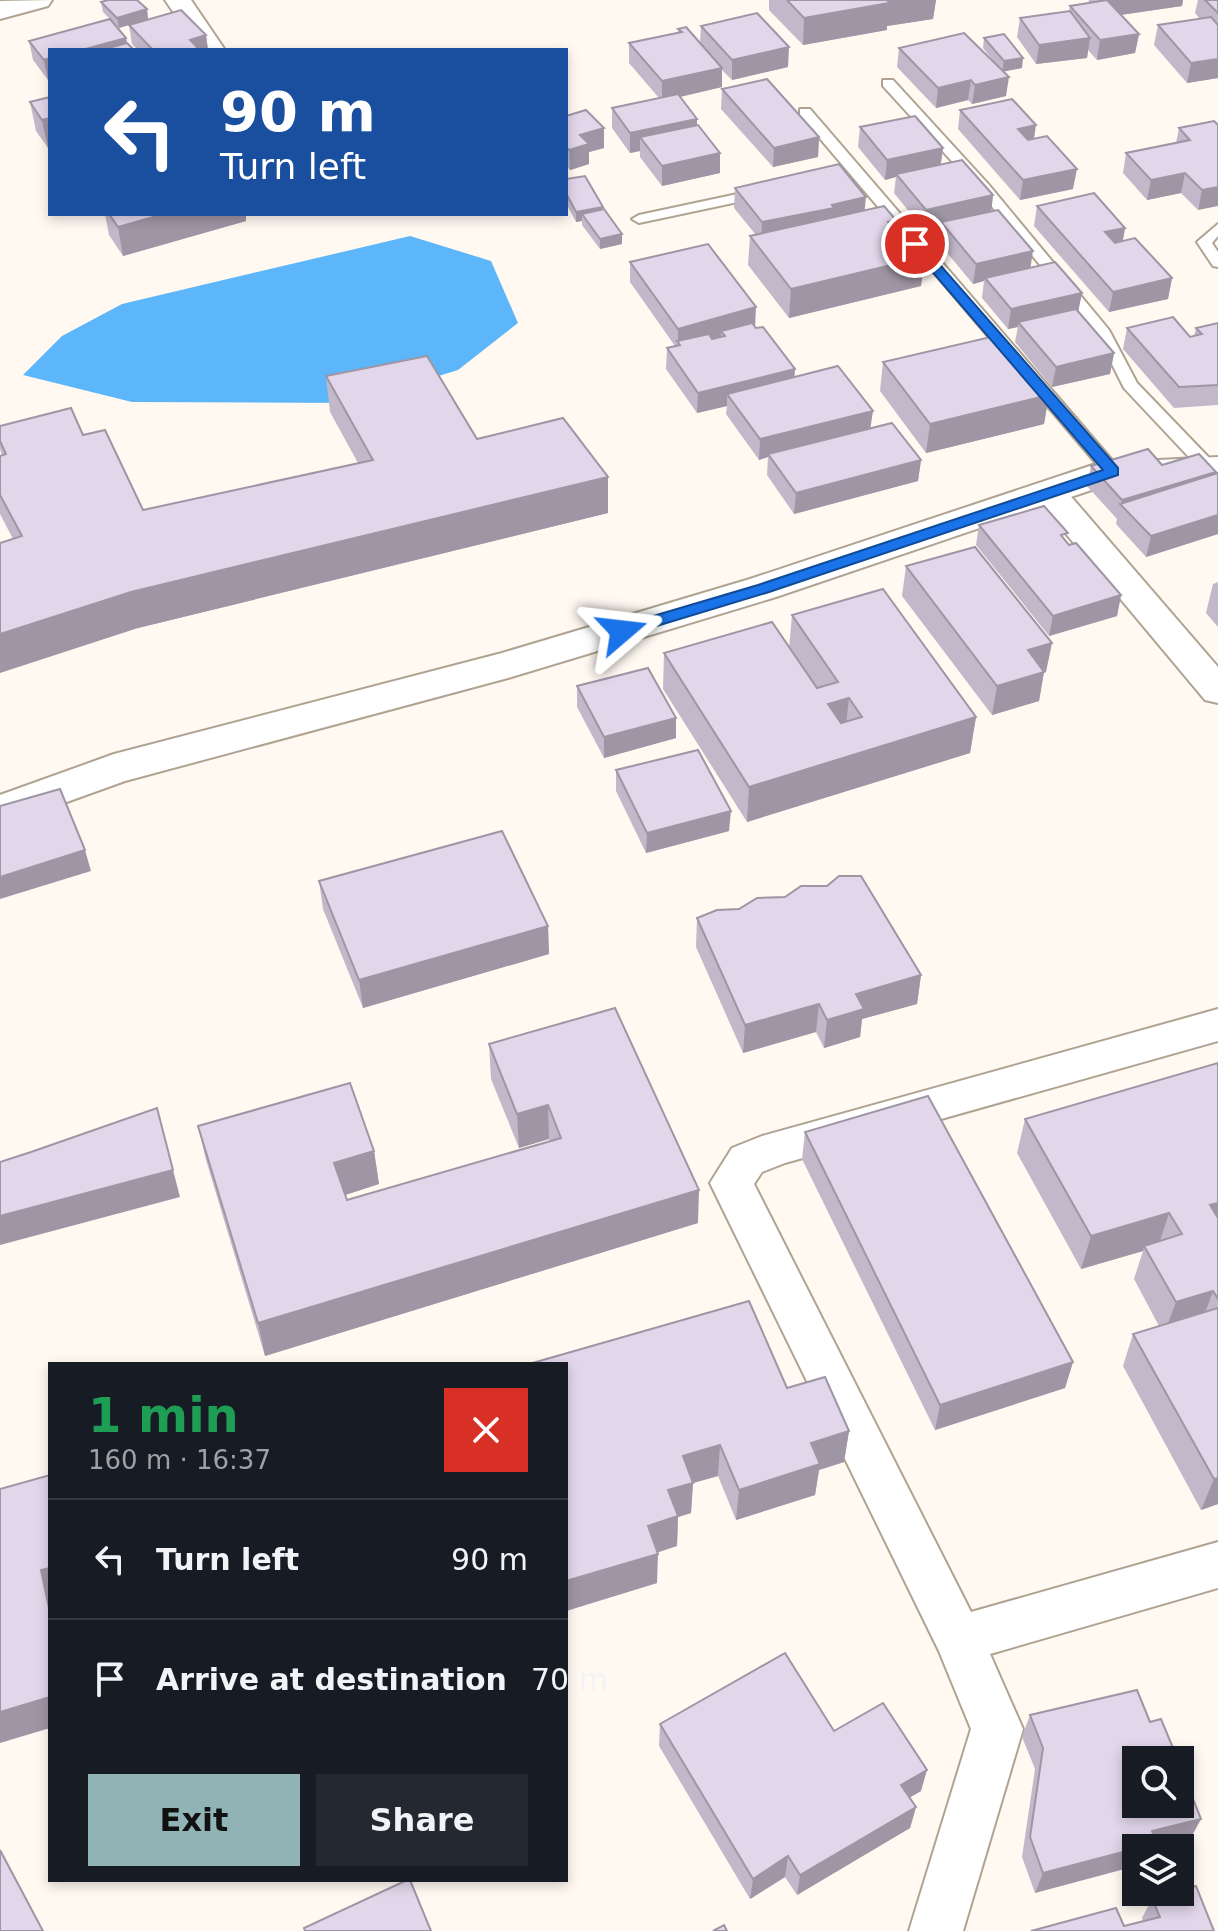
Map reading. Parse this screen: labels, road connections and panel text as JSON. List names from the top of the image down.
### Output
{
  "page": {
    "turn": ["90 m", "Turn left"],
    "heading": ["1 min", "160 m · 16:37"],
    "list": [
      {
        "name": "Turn left",
        "value": "90 m"
      },
      {
        "name": "Arrive at destination",
        "value": "70 m"
      }
    ],
    "buttons": ["Exit", "Share"]
  }
}
